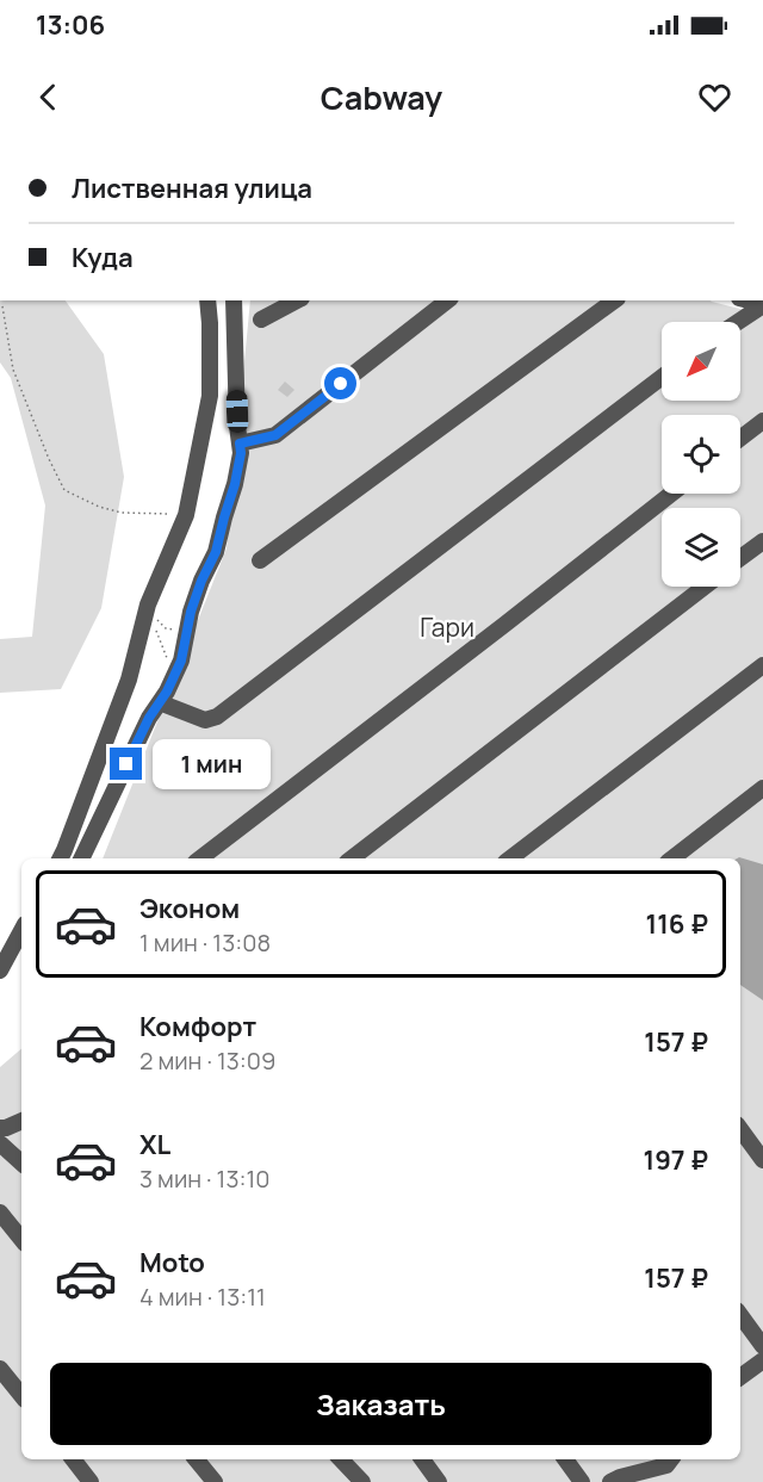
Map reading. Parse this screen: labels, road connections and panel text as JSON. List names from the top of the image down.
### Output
{
  "parks": ["Гари"],
  "north": "bottom left",
  "page": {
    "status": "13:06",
    "header": "Cabway",
    "banner": ["Лиственная улица", "Куда"],
    "bubble": "1 мин",
    "list": [
      {
        "name": "Эконом",
        "note": "1 мин · 13:08",
        "value": "116 ₽"
      },
      {
        "name": "Комфорт",
        "note": "2 мин · 13:09",
        "value": "157 ₽"
      },
      {
        "name": "XL",
        "note": "3 мин · 13:10",
        "value": "197 ₽"
      },
      {
        "name": "Moto",
        "note": "4 мин · 13:11",
        "value": "157 ₽"
      }
    ],
    "buttons": "Заказать"
  }
}
